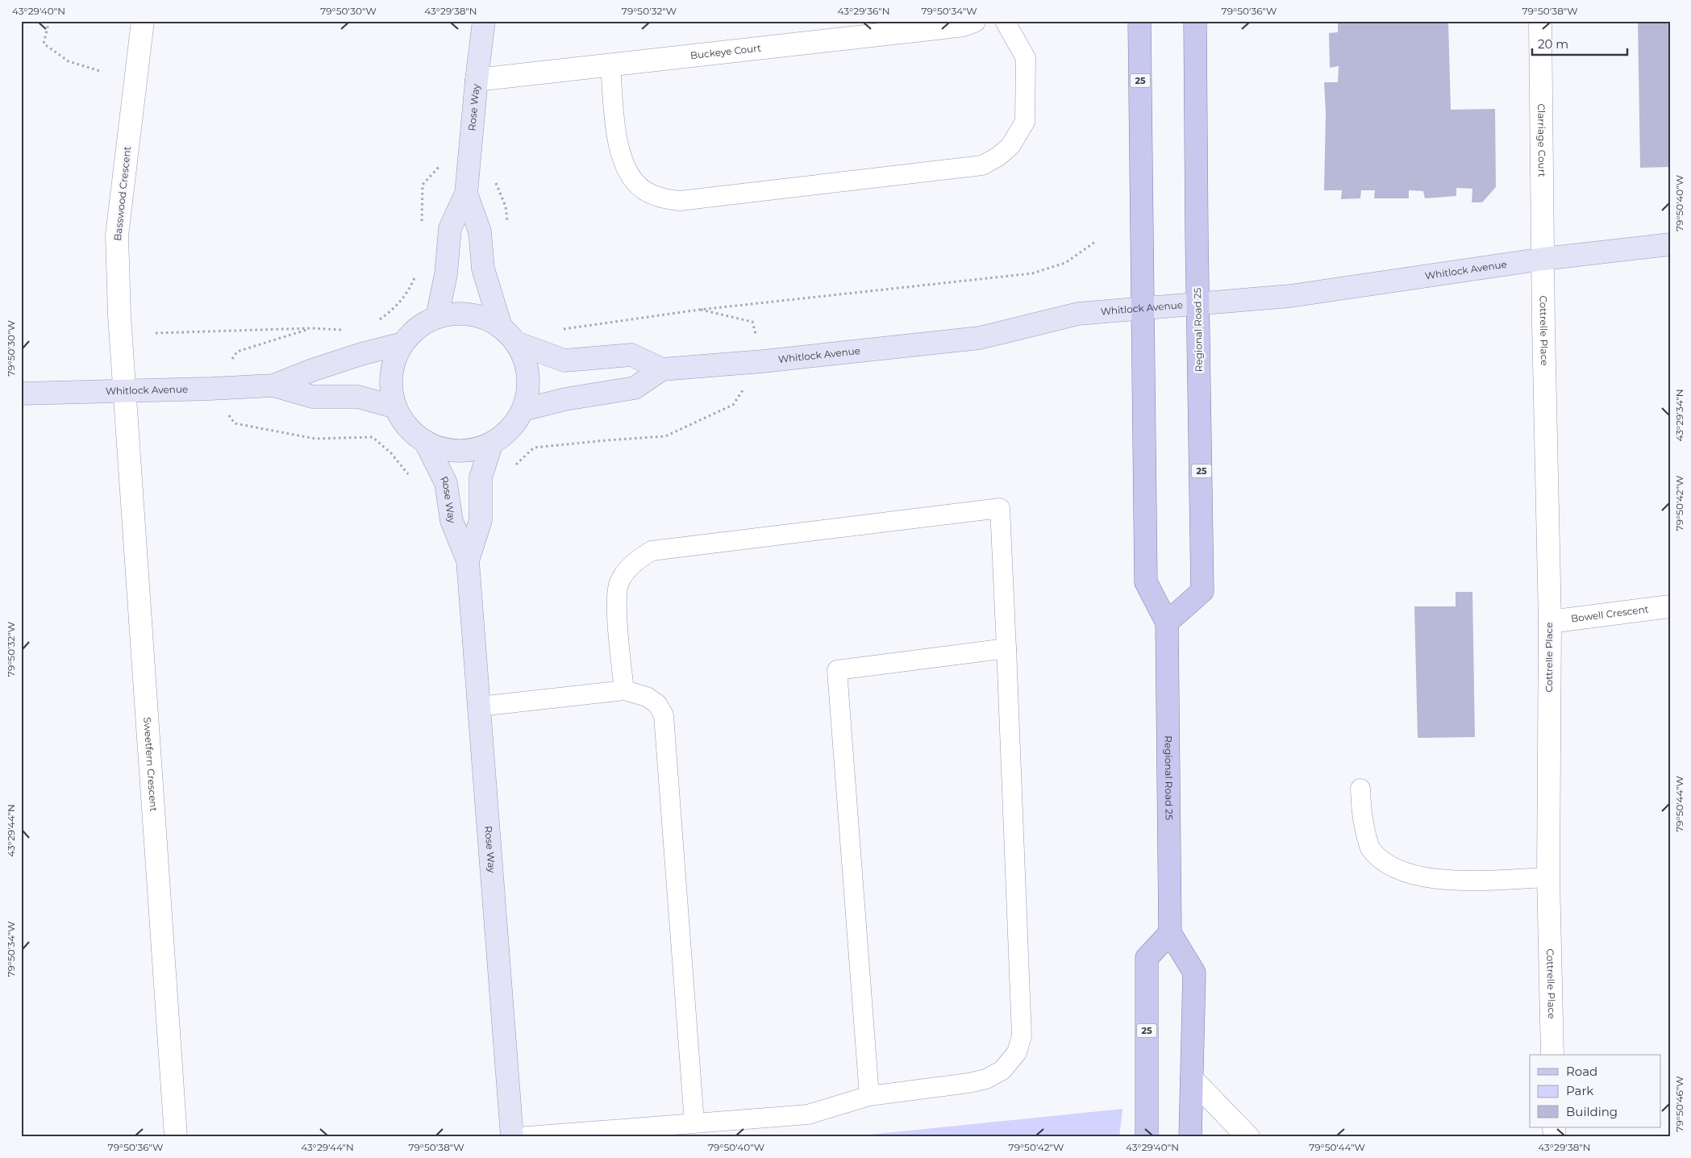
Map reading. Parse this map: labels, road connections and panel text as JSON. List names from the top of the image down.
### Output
{
  "streets": {
    "main road": ["25", "Regional Road 25"],
    "street": [
      "Buckeye Court",
      "Rose Way",
      "Clarriage Court",
      "Basswood Crescent",
      "Whitlock Avenue",
      "Cottrelle Place",
      "Bowell Crescent",
      "Sweetfern Crescent"
    ]
  },
  "crossings": [
    ["Buckeye Court", "Rose Way"],
    ["25", "Regional Road 25"],
    ["Rose Way", "Whitlock Avenue"],
    ["Clarriage Court", "Whitlock Avenue"],
    ["Clarriage Court", "Cottrelle Place"],
    ["Basswood Crescent", "Whitlock Avenue"],
    ["Basswood Crescent", "Sweetfern Crescent"],
    ["Whitlock Avenue", "Regional Road 25"],
    ["Whitlock Avenue", "Cottrelle Place"],
    ["Whitlock Avenue", "Sweetfern Crescent"],
    ["Cottrelle Place", "Bowell Crescent"]
  ],
  "legend": ["Road", "Park", "Building"],
  "scale_bar": "20 m",
  "coordinates": [
    "43°29'40\"N",
    "79°50'30\"W",
    "43°29'38\"N",
    "79°50'32\"W",
    "43°29'36\"N",
    "79°50'34\"W",
    "79°50'36\"W",
    "79°50'38\"W",
    "79°50'40\"W",
    "43°29'34\"N",
    "79°50'42\"W",
    "79°50'44\"W",
    "43°29'44\"N",
    "79°50'46\"W"
  ]
}
